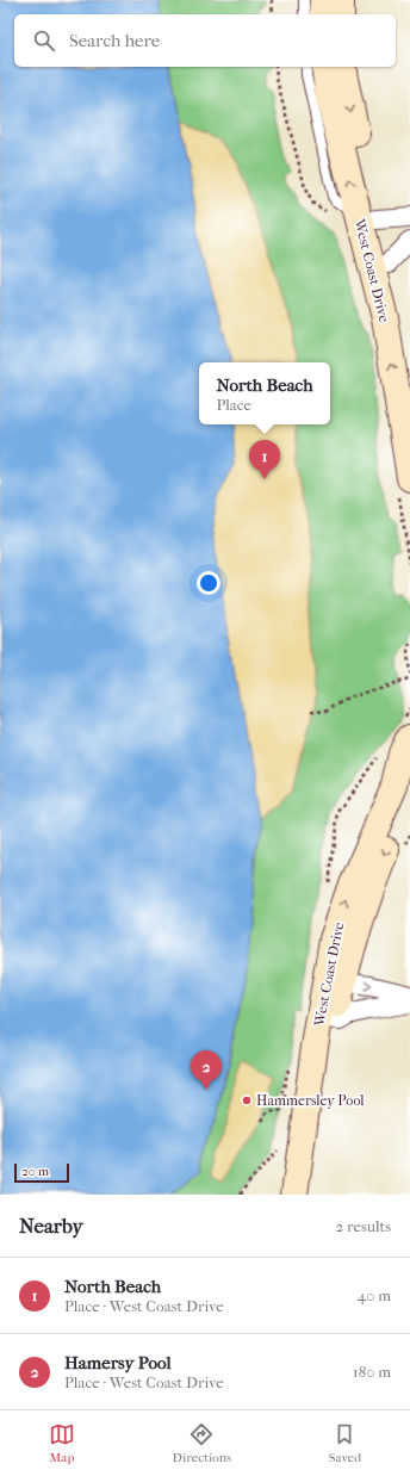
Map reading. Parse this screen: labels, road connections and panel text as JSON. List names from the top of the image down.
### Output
{
  "streets": {
    "main road": ["West Coast Drive"]
  },
  "places": ["Hammersley Pool"],
  "scale_bar": "20 m",
  "page": {
    "search": "Search here",
    "popup": ["North Beach", "Place"],
    "pins": ["1", "2"],
    "scale": "20 m",
    "heading": ["Nearby", "2 results"],
    "list": [
      {
        "mark": "1",
        "name": "North Beach",
        "note": "Place · West Coast Drive",
        "value": "40 m"
      },
      {
        "mark": "2",
        "name": "Hamersy Pool",
        "note": "Place · West Coast Drive",
        "value": "180 m"
      }
    ],
    "nav": ["Map", "Directions", "Saved"]
  }
}
